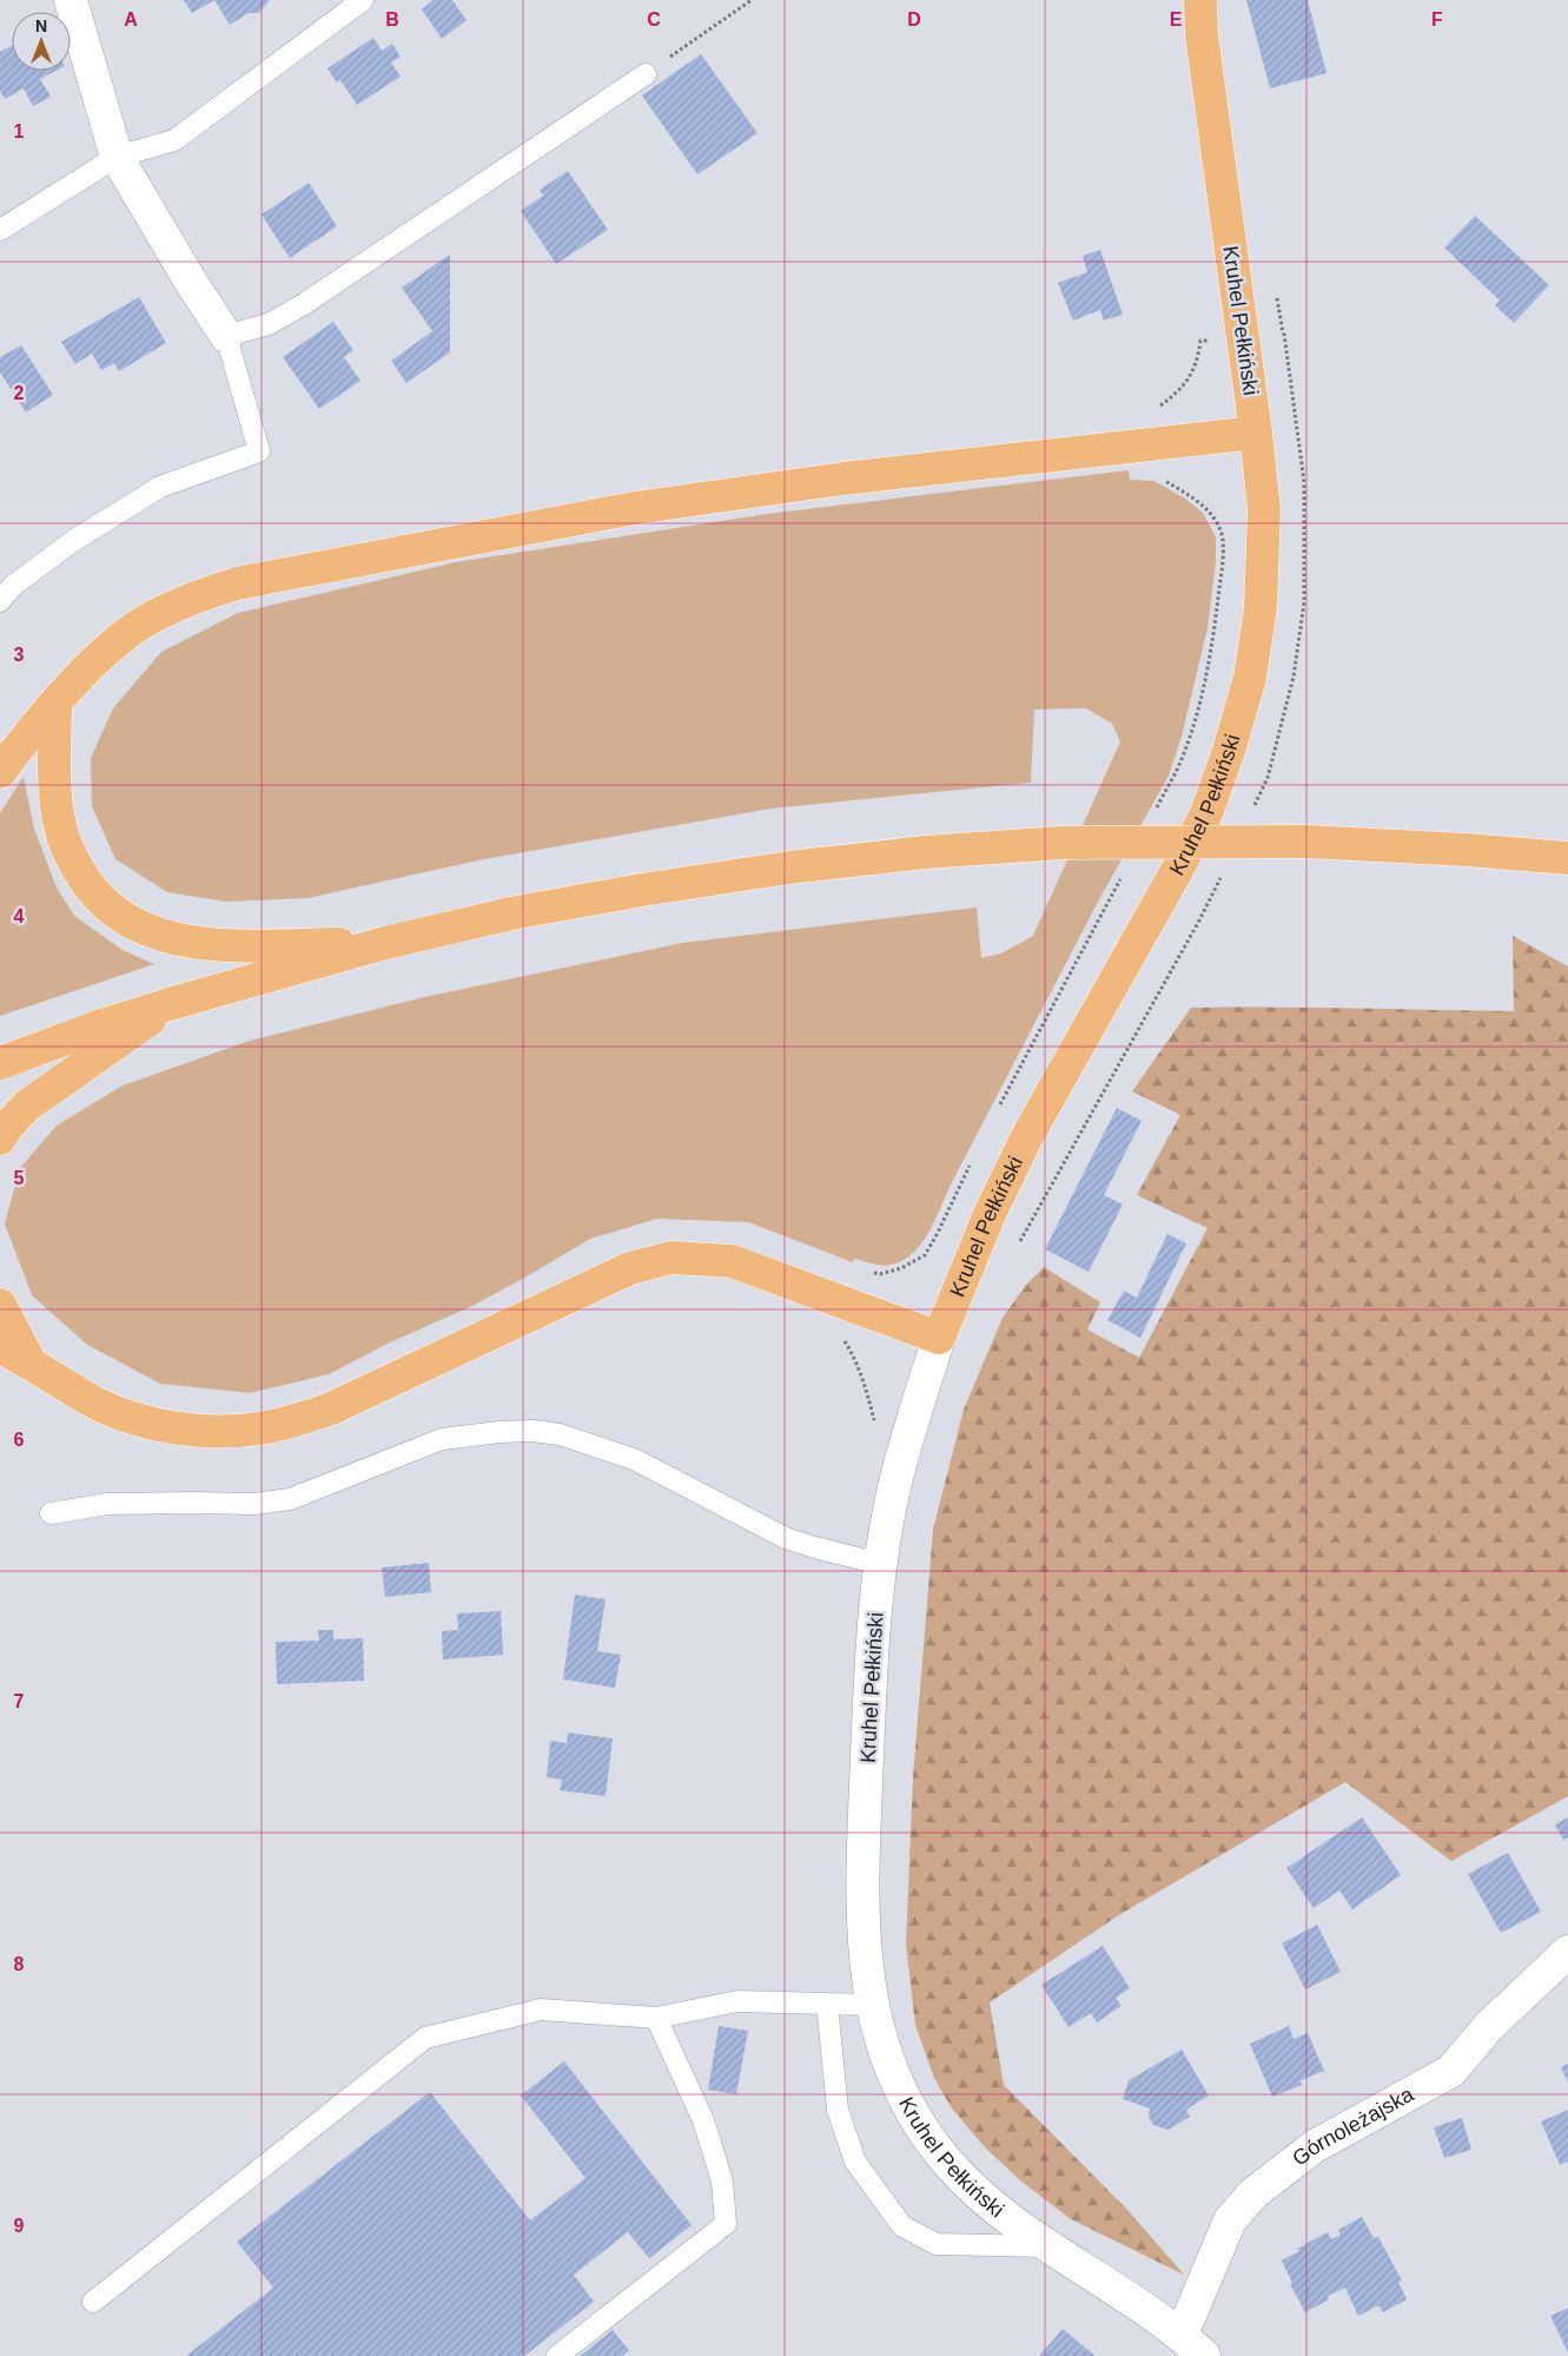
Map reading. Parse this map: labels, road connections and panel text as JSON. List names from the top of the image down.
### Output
{
  "streets": {
    "main road": ["Kruhel Pełkiński"],
    "street": ["Górnoleżajska"]
  },
  "crossings": [
    ["Kruhel Pełkiński", "Górnoleżajska"]
  ],
  "north": "top",
  "grid": {
    "columns": [
      "A",
      "B",
      "C",
      "D",
      "E",
      "F"
    ],
    "rows": [
      "1",
      "2",
      "3",
      "4",
      "5",
      "6",
      "7",
      "8",
      "9"
    ]
  }
}
